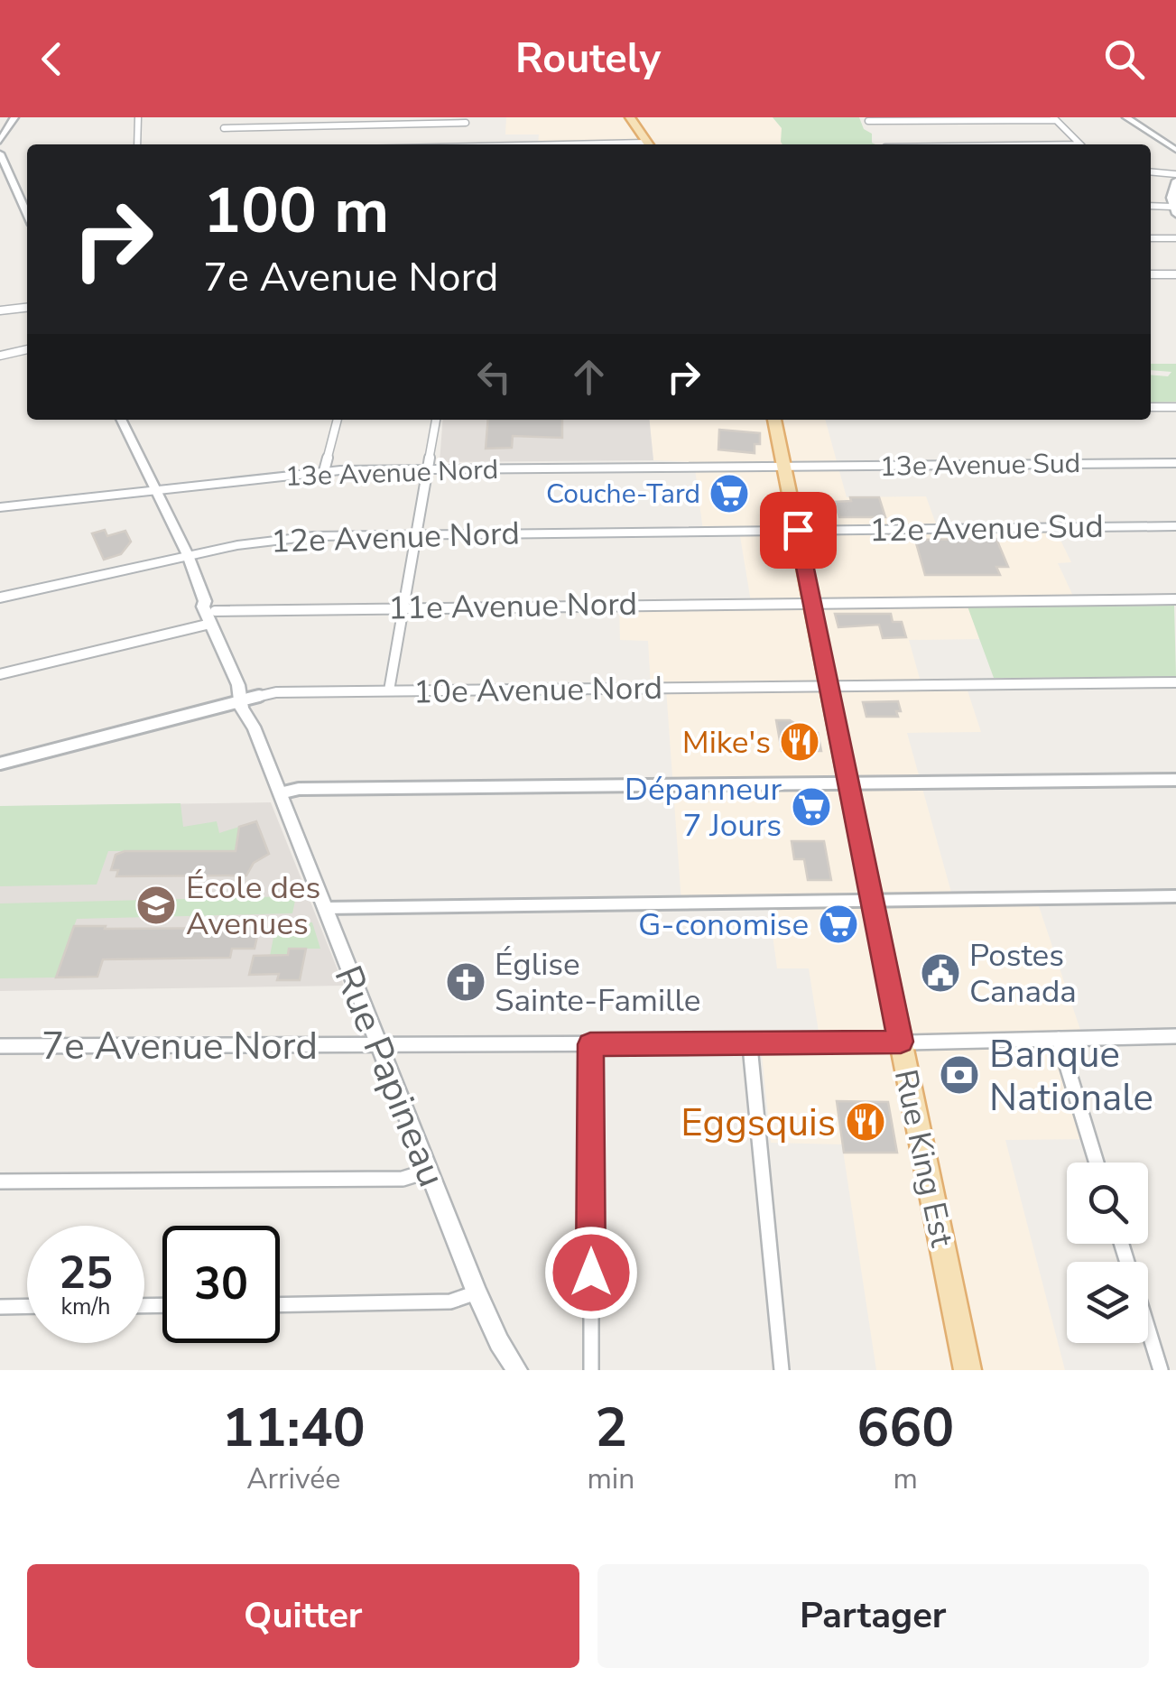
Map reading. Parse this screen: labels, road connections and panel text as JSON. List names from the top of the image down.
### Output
{
  "streets": {
    "main road": [
      "13e Avenue Sud",
      "13e Avenue Nord",
      "12e Avenue Sud",
      "12e Avenue Nord",
      "Rue King Est"
    ],
    "street": [
      "11e Avenue Nord",
      "10e Avenue Nord",
      "7e Avenue Nord",
      "Rue Papineau"
    ]
  },
  "crossings": [
    ["13e Avenue Sud", "13e Avenue Nord"],
    ["13e Avenue Sud", "Rue King Est"],
    ["13e Avenue Nord", "Rue Papineau"],
    ["13e Avenue Nord", "Rue King Est"],
    ["12e Avenue Sud", "12e Avenue Nord"],
    ["12e Avenue Sud", "Rue King Est"],
    ["12e Avenue Nord", "Rue Papineau"],
    ["12e Avenue Nord", "Rue King Est"],
    ["11e Avenue Nord", "Rue Papineau"],
    ["11e Avenue Nord", "Rue King Est"],
    ["10e Avenue Nord", "Rue Papineau"],
    ["10e Avenue Nord", "Rue King Est"],
    ["7e Avenue Nord", "Rue Papineau"],
    ["7e Avenue Nord", "Rue King Est"]
  ],
  "places": {
    "supermarket": ["Couche-Tard", "Dépanneur 7 Jours", "G-conomise"],
    "restaurant": ["Mike's", "Eggsquis"],
    "school or university": ["École des Avenues"],
    "public building": ["Postes Canada"],
    "church": ["Église Sainte-Famille"],
    "bank": ["Banque Nationale"]
  },
  "page": {
    "header": "Routely",
    "turn": ["100 m", "7e Avenue Nord"],
    "speed": "25 km/h",
    "limit": "30",
    "eta": [
      "11:40",
      "Arrivée",
      "2",
      "min",
      "660",
      "m"
    ],
    "buttons": ["Quitter", "Partager"]
  }
}
